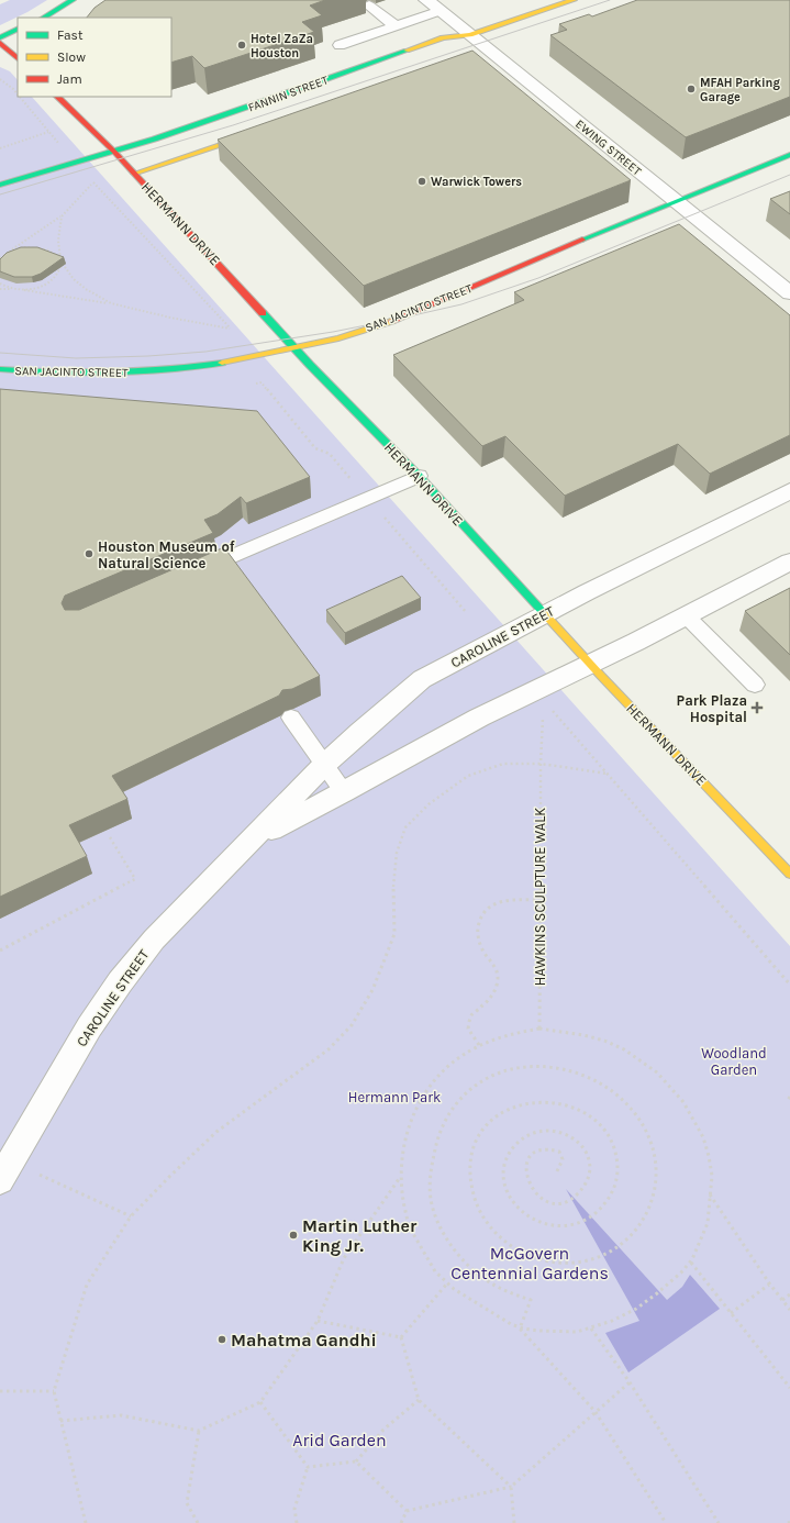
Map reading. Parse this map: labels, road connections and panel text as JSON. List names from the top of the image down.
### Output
{
  "streets": {
    "main road": ["FANNIN STREET", "HERMANN DRIVE", "SAN JACINTO STREET"],
    "street": ["EWING STREET", "CAROLINE STREET"],
    "path": ["HAWKINS SCULPTURE WALK"]
  },
  "crossings": [
    ["FANNIN STREET", "EWING STREET"],
    ["FANNIN STREET", "HERMANN DRIVE"],
    ["EWING STREET", "SAN JACINTO STREET"],
    ["HERMANN DRIVE", "SAN JACINTO STREET"],
    ["HERMANN DRIVE", "CAROLINE STREET"]
  ],
  "parks": [
    "Woodland Garden",
    "Hermann Park",
    "McGovern Centennial Gardens",
    "Arid Garden"
  ],
  "places": {
    "other": [
      "Hotel ZaZa Houston",
      "MFAH Parking Garage",
      "Warwick Towers",
      "Houston Museum of Natural Science",
      "Martin Luther King Jr.",
      "Mahatma Gandhi"
    ],
    "health": ["Park Plaza Hospital"]
  },
  "legend": ["Fast", "Slow", "Jam"]
}
